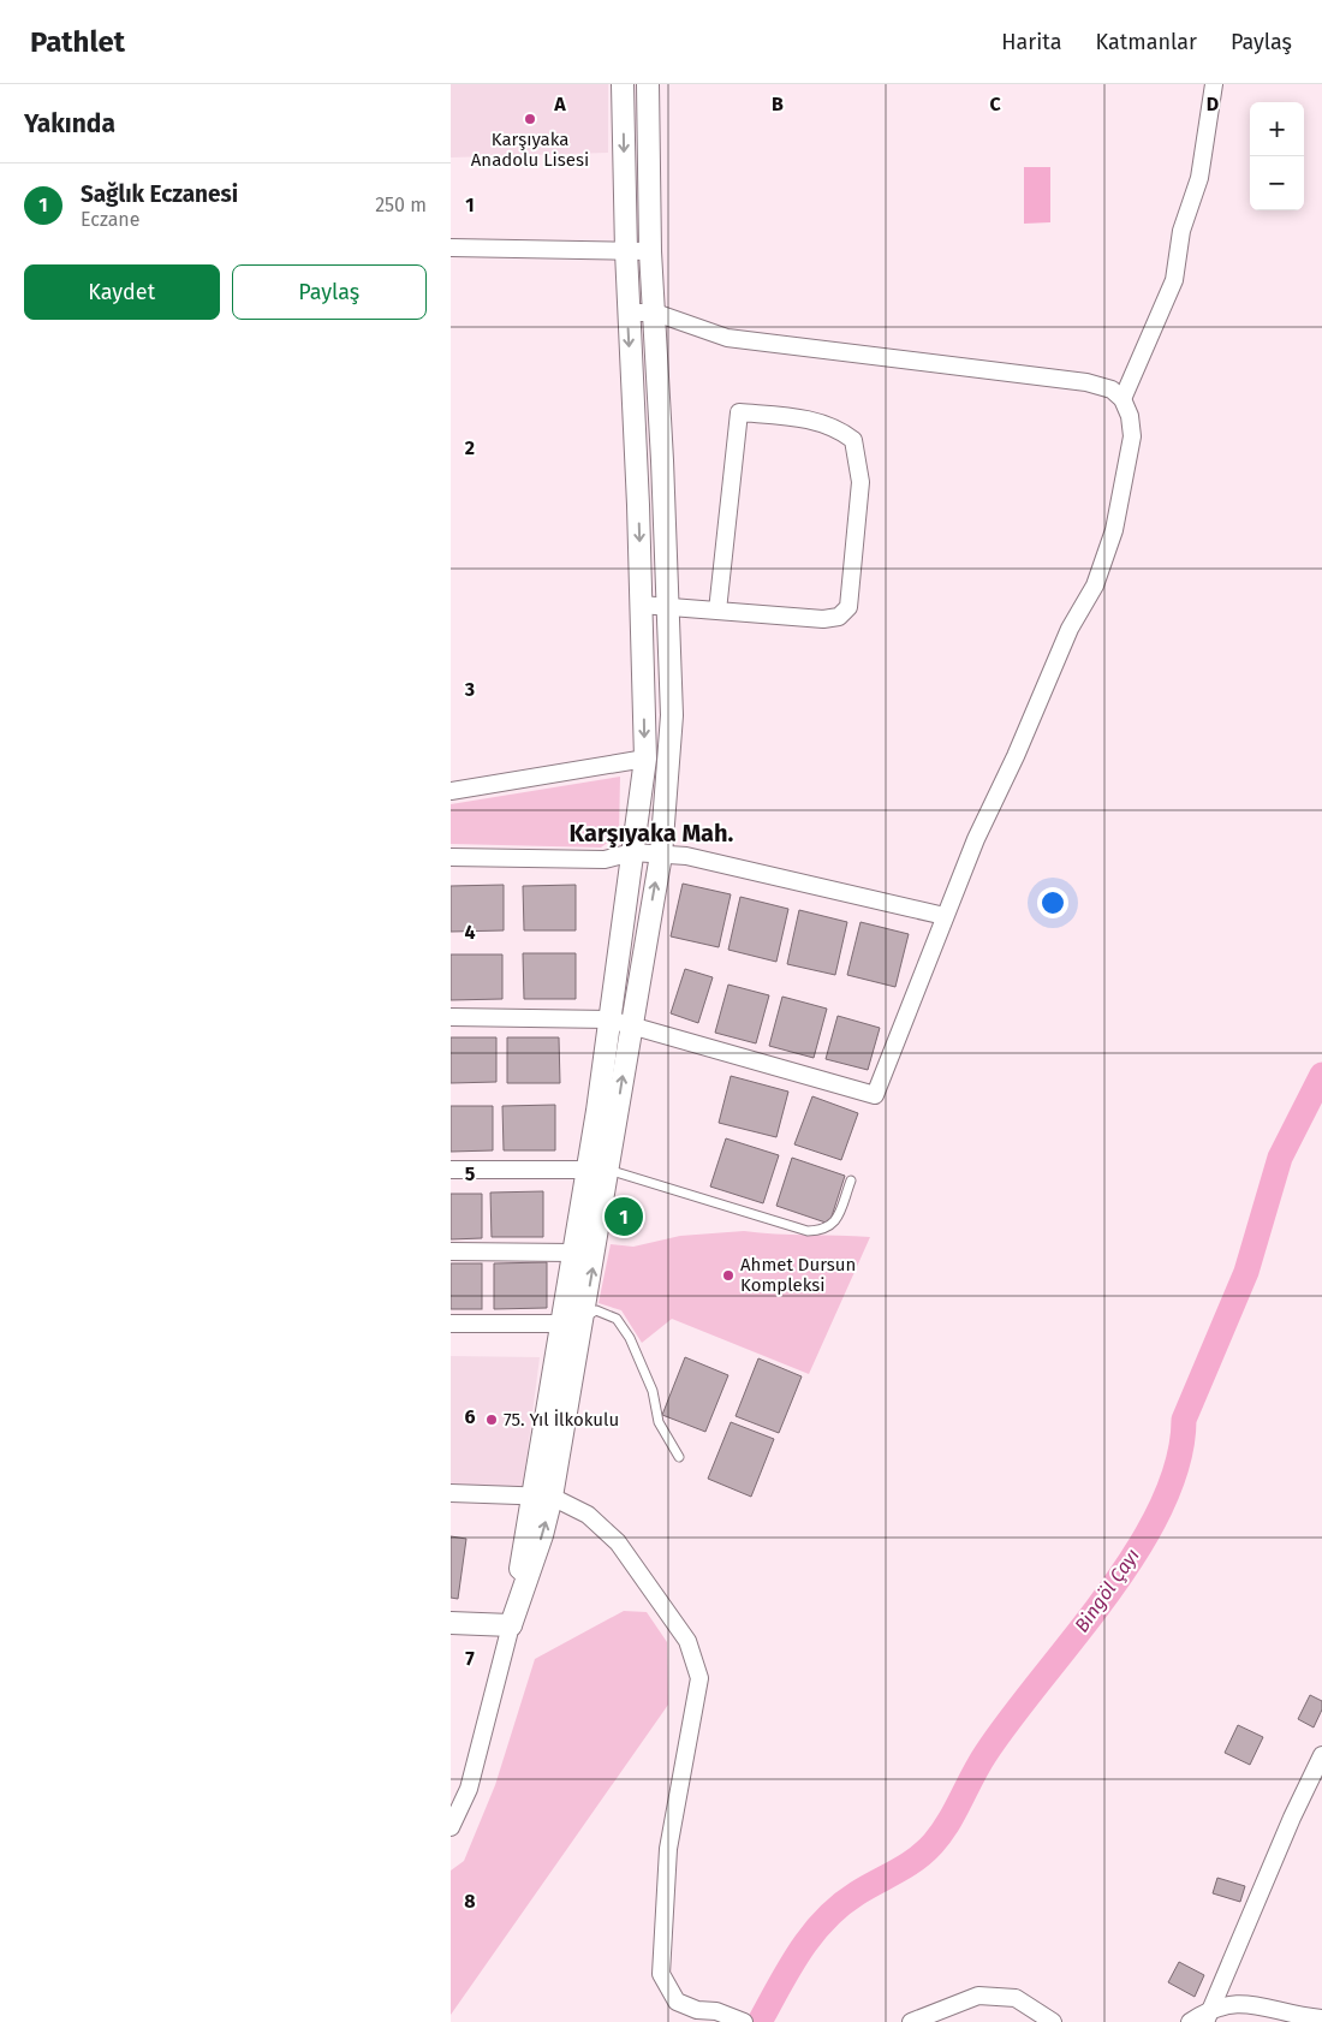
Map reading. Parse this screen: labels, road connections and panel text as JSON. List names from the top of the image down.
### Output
{
  "districts": ["Karşıyaka Mah."],
  "water": ["Bingöl Çayı"],
  "places": ["Karşıyaka Anadolu Lisesi", "Ahmet Dursun Kompleksi", "75. Yıl İlkokulu"],
  "page": {
    "header": "Pathlet",
    "nav": ["Harita", "Katmanlar", "Paylaş"],
    "heading": "Yakında",
    "map_buttons": ["+", "−"],
    "list": [
      {
        "mark": "1",
        "name": "Sağlık Eczanesi",
        "note": "Eczane",
        "value": "250 m"
      }
    ],
    "buttons": ["Kaydet", "Paylaş"],
    "pins": "1"
  },
  "grid": {
    "columns": [
      "A",
      "B",
      "C",
      "D"
    ],
    "rows": [
      "1",
      "2",
      "3",
      "4",
      "5",
      "6",
      "7",
      "8"
    ]
  }
}
